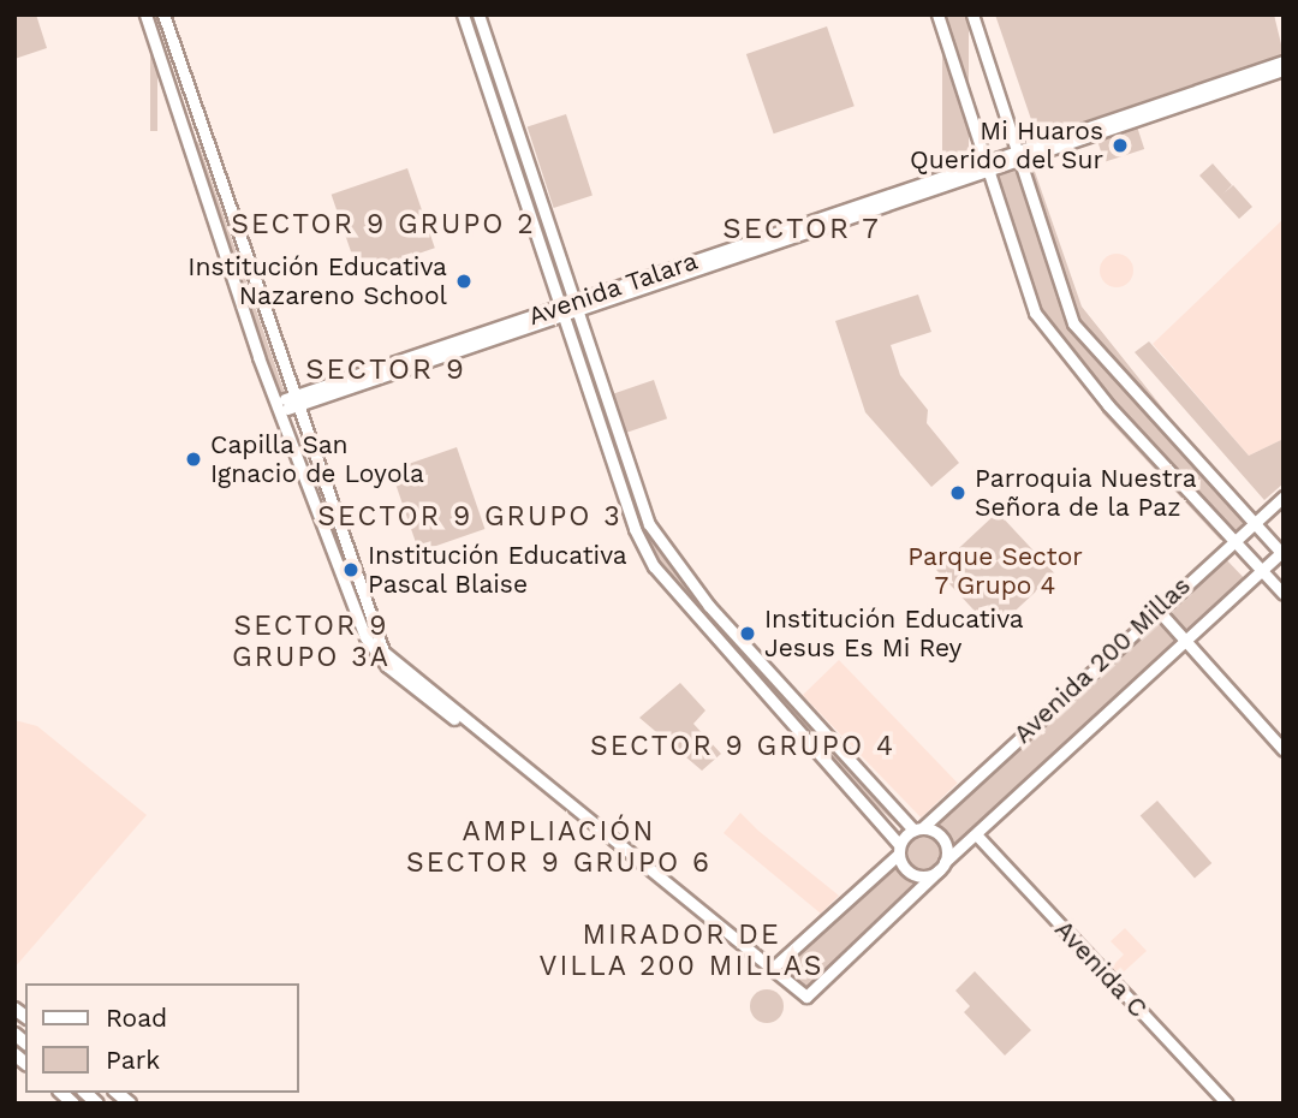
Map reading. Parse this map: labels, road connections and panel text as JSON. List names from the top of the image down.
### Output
{
  "streets": {
    "street": ["Avenida Talara", "Avenida 200 Millas", "Avenida C"]
  },
  "crossings": [
    ["Avenida 200 Millas", "Avenida C"]
  ],
  "districts": [
    "SECTOR 9 GRUPO 2",
    "SECTOR 7",
    "SECTOR 9",
    "SECTOR 9 GRUPO 3",
    "SECTOR 9 GRUPO 3A",
    "SECTOR 9 GRUPO 4",
    "AMPLIACIÓN SECTOR 9 GRUPO 6",
    "MIRADOR DE VILLA 200 MILLAS"
  ],
  "parks": ["Parque Sector 7 Grupo 4"],
  "places": [
    "Mi Huaros Querido del Sur",
    "Institución Educativa Nazareno School",
    "Capilla San Ignacio de Loyola",
    "Parroquia Nuestra Señora de la Paz",
    "Institución Educativa Pascal Blaise",
    "Institución Educativa Jesus Es Mi Rey"
  ],
  "legend": ["Road", "Park"]
}
